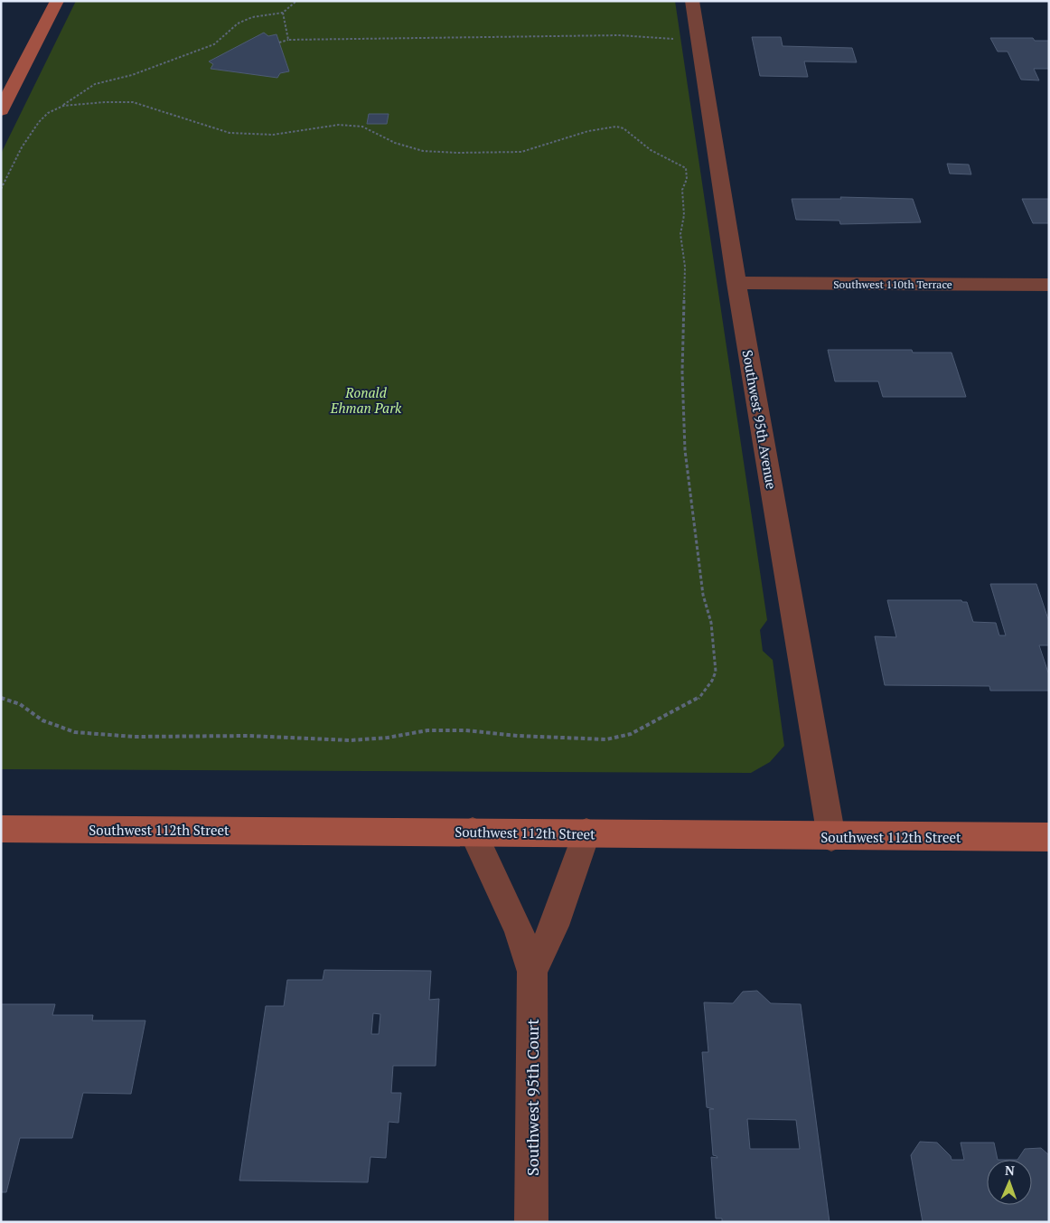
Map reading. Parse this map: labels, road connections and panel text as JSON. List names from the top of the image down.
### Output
{
  "streets": {
    "main road": ["Southwest 112th Street"],
    "street": ["Southwest 110th Terrace", "Southwest 95th Avenue", "Southwest 95th Court"]
  },
  "crossings": [
    ["Southwest 110th Terrace", "Southwest 95th Avenue"],
    ["Southwest 95th Avenue", "Southwest 112th Street"]
  ],
  "parks": ["Ronald Ehman Park"],
  "north": "top"
}
